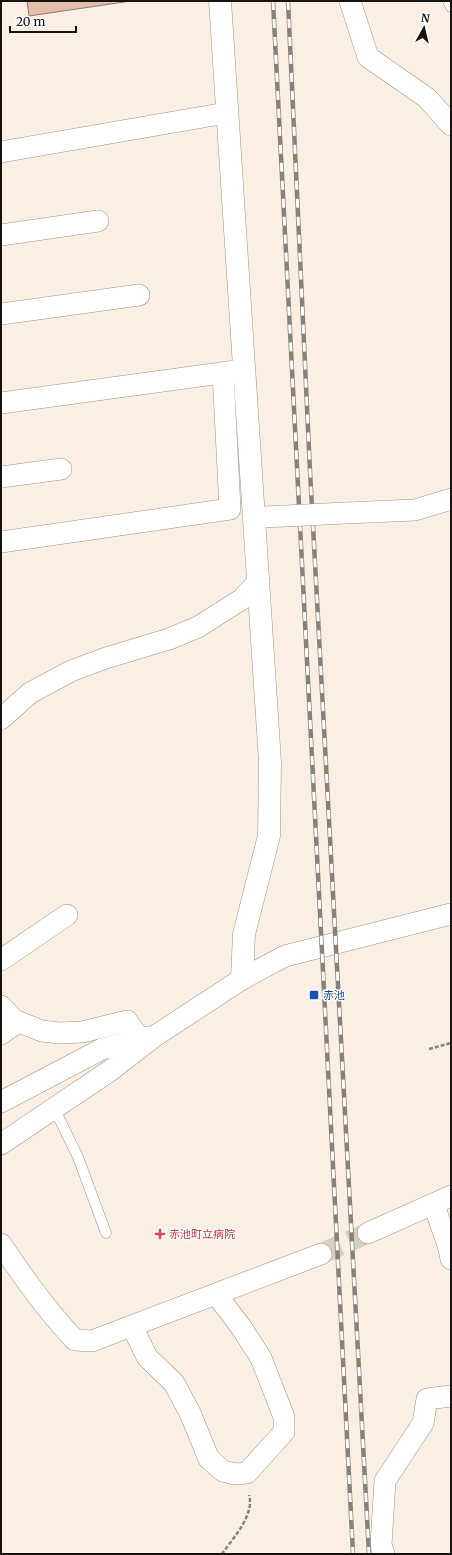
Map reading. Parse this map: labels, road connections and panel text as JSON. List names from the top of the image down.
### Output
{
  "places": {
    "transit": ["赤池"],
    "health": ["赤池町立病院"]
  },
  "scale_bar": "20 m",
  "north": "top"
}
